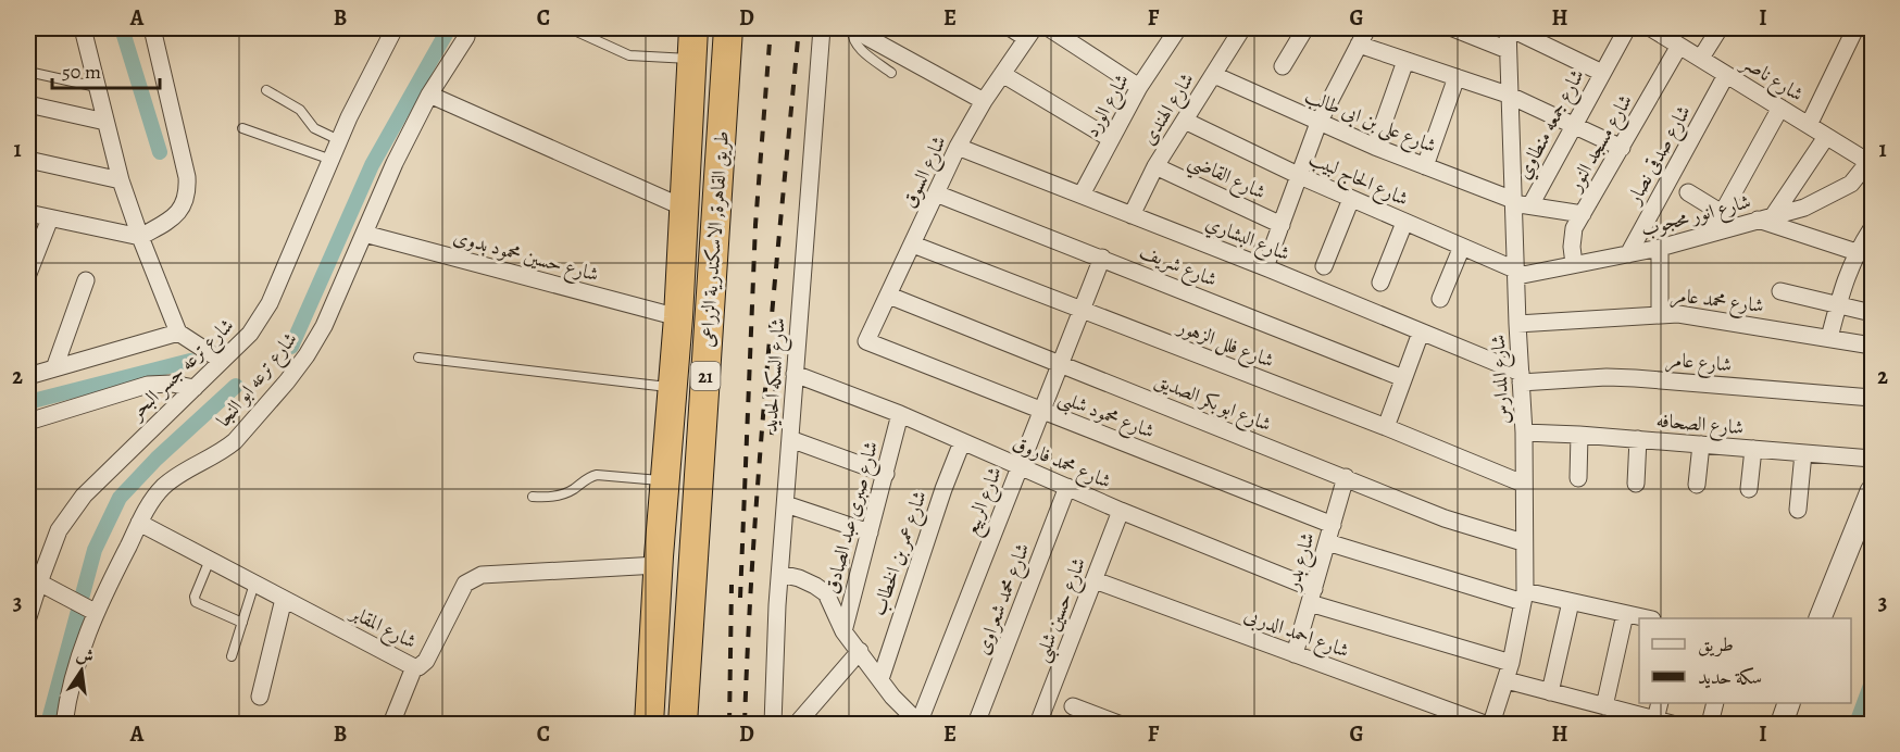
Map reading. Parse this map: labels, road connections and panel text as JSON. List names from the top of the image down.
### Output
{
  "streets": {
    "highway": ["طريق القاهرة, الاسكندرية الزراعى", "21"],
    "street": [
      "شارع ناصر",
      "شارع الورد",
      "شارع الهندى",
      "شارع على بن ابى طالب",
      "شارع جمعه منطاوي",
      "شارع مسجد النور",
      "شارع صدقى نصار",
      "شارع السوق",
      "شارع القاضي",
      "شارع الحاج لبيب",
      "شارع انور محجوب",
      "شارع البشاري",
      "شارع حسين محمود بدوى",
      "شارع شريف",
      "شارع محمد عامر",
      "شارع فلل الزهور",
      "شارع عامر",
      "شارع ترعه جسر البحر",
      "شارع السكه الحديد",
      "شارع ترعه ابو النجا",
      "شارع المدارس",
      "شارع ابو بكر الصديق",
      "شارع محمود شلبى",
      "شارع الصحافه",
      "شارع محمد فاروق",
      "شارع الربيع",
      "شارع صبرى عبد الصادق",
      "شارع عمر بن الخطاب",
      "شارع بدر",
      "شارع محمد شعراوى",
      "شارع حسين شلبى",
      "شارع المقابر",
      "شارع احمد الدربى"
    ]
  },
  "crossings": [
    ["شارع ناصر", "شارع مسجد النور"],
    ["شارع ناصر", "شارع صدقى نصار"],
    ["شارع ناصر", "شارع انور محجوب"],
    ["شارع الورد", "شارع البشاري"],
    ["شارع الهندى", "شارع على بن ابى طالب"],
    ["شارع الهندى", "شارع القاضي"],
    ["شارع الهندى", "شارع الحاج لبيب"],
    ["شارع الهندى", "شارع البشاري"],
    ["شارع على بن ابى طالب", "شارع جمعه منطاوي"],
    ["شارع على بن ابى طالب", "شارع مسجد النور"],
    ["شارع على بن ابى طالب", "شارع المدارس"],
    ["شارع مسجد النور", "شارع انور محجوب"],
    ["شارع صدقى نصار", "شارع انور محجوب"],
    ["شارع السوق", "شارع البشاري"],
    ["شارع السوق", "شارع شريف"],
    ["شارع السوق", "شارع فلل الزهور"],
    ["شارع السوق", "شارع ابو بكر الصديق"],
    ["شارع السوق", "شارع محمود شلبى"],
    ["شارع الحاج لبيب", "شارع انور محجوب"],
    ["شارع الحاج لبيب", "شارع المدارس"],
    ["شارع انور محجوب", "شارع المدارس"],
    ["شارع البشاري", "شارع عامر"],
    ["شارع البشاري", "شارع المدارس"],
    ["طريق القاهرة, الاسكندرية الزراعى", "شارع حسين محمود بدوى"],
    ["طريق القاهرة, الاسكندرية الزراعى", "شارع المقابر"],
    ["شارع حسين محمود بدوى", "شارع ترعه ابو النجا"],
    ["شارع شريف", "شارع الربيع"],
    ["شارع محمد عامر", "شارع المدارس"],
    ["شارع فلل الزهور", "شارع المدارس"],
    ["شارع فلل الزهور", "شارع الربيع"],
    ["شارع عامر", "شارع المدارس"],
    ["شارع السكه الحديد", "شارع محمد فاروق"],
    ["شارع ترعه ابو النجا", "شارع المقابر"],
    ["شارع المدارس", "شارع ابو بكر الصديق"],
    ["شارع المدارس", "شارع الصحافه"],
    ["شارع المدارس", "شارع محمد فاروق"],
    ["شارع ابو بكر الصديق", "شارع الربيع"],
    ["شارع ابو بكر الصديق", "شارع بدر"],
    ["شارع محمود شلبى", "شارع الربيع"],
    ["شارع محمود شلبى", "شارع بدر"],
    ["شارع محمد فاروق", "شارع الربيع"],
    ["شارع محمد فاروق", "شارع صبرى عبد الصادق"],
    ["شارع محمد فاروق", "شارع عمر بن الخطاب"],
    ["شارع محمد فاروق", "شارع بدر"],
    ["شارع محمد فاروق", "شارع محمد شعراوى"],
    ["شارع محمد فاروق", "شارع حسين شلبى"],
    ["شارع بدر", "شارع احمد الدربى"],
    ["شارع حسين شلبى", "شارع احمد الدربى"]
  ],
  "legend": ["طريق", "سكة حديد"],
  "scale_bar": "50 m",
  "north": "top",
  "grid": {
    "columns": [
      "A",
      "B",
      "C",
      "D",
      "E",
      "F",
      "G",
      "H",
      "I"
    ],
    "rows": ["1", "2", "3"]
  }
}
